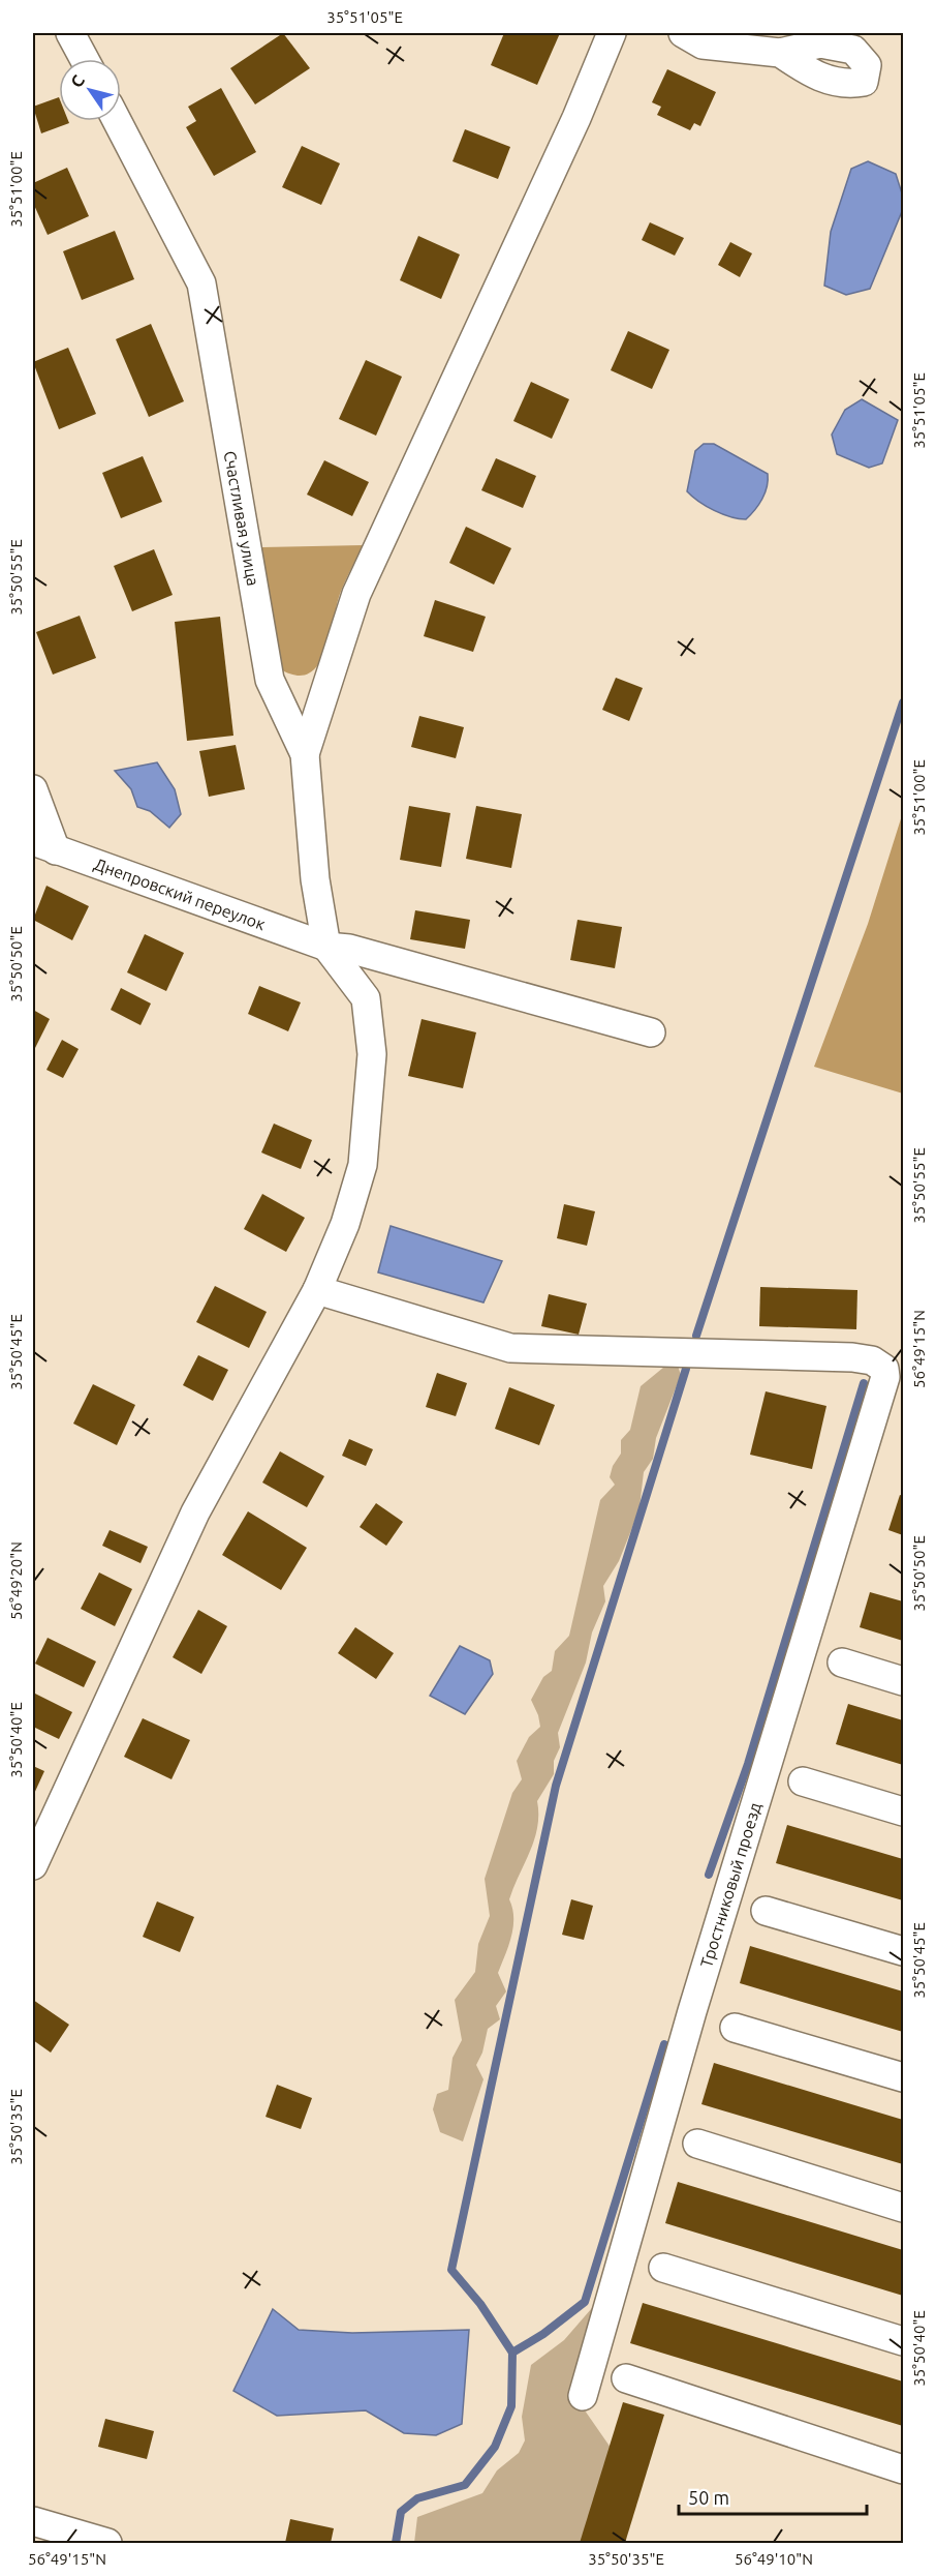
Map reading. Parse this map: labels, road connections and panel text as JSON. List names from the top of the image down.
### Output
{
  "streets": {
    "street": ["Счастливая улица", "Днепровский переулок", "Тростниковый проезд"]
  },
  "crossings": [
    ["Счастливая улица", "Днепровский переулок"]
  ],
  "scale_bar": "50 m",
  "north": "top left",
  "coordinates": [
    "35°51'05\"E",
    "35°51'00\"E",
    "35°50'55\"E",
    "35°50'50\"E",
    "56°49'15\"N",
    "35°50'45\"E",
    "56°49'20\"N",
    "35°50'40\"E",
    "35°50'35\"E",
    "56°49'10\"N"
  ]
}
